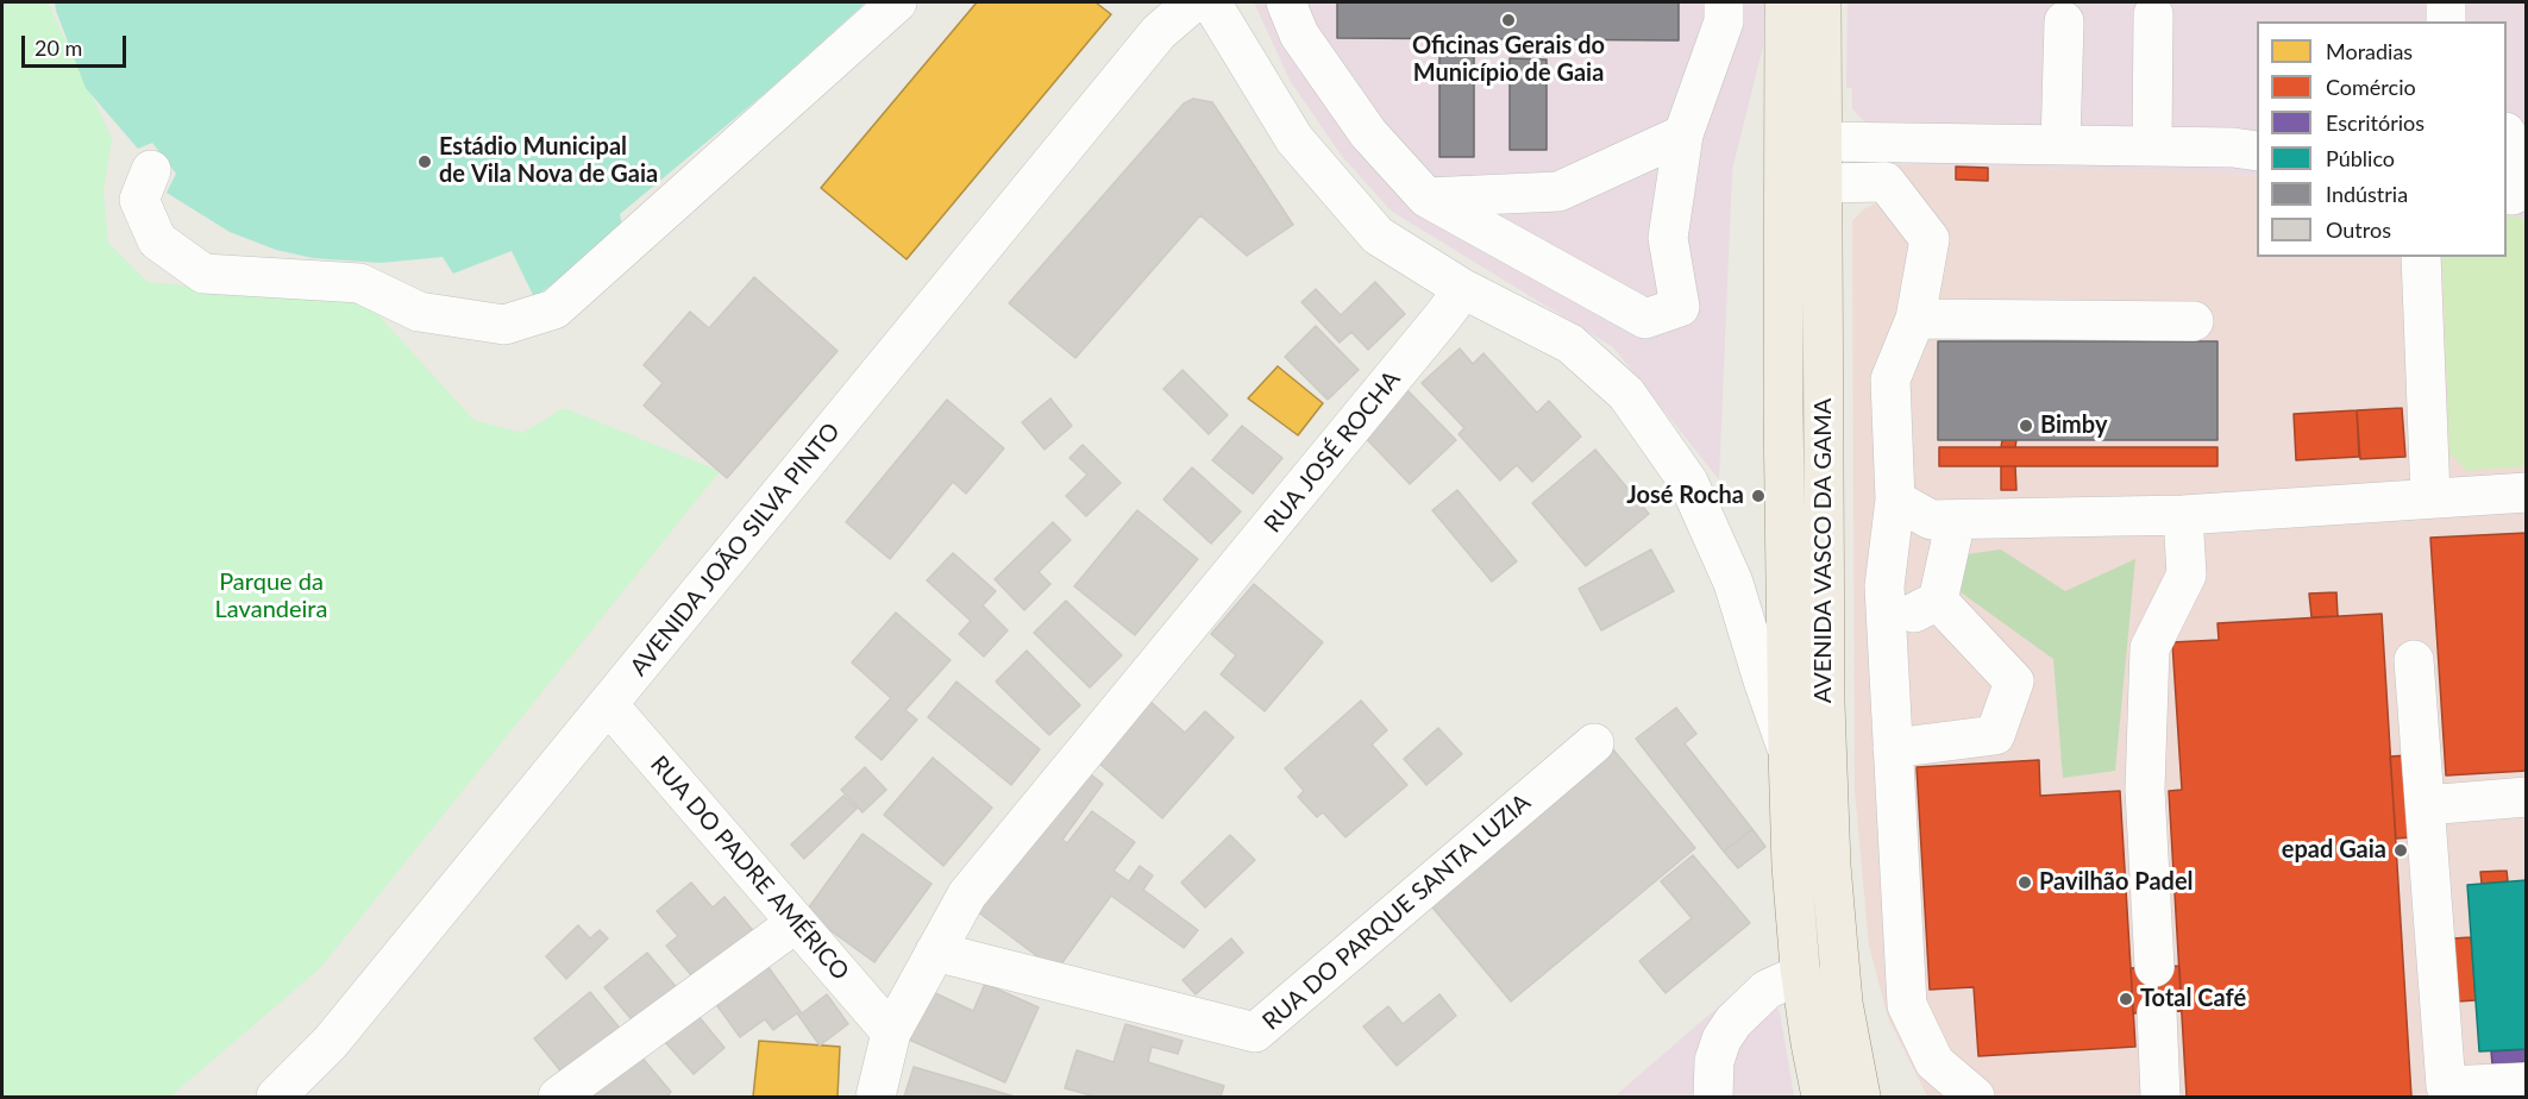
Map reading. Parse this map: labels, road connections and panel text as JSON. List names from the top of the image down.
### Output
{
  "streets": {
    "main road": ["AVENIDA VASCO DA GAMA"],
    "street": [
      "RUA JOSÉ ROCHA",
      "AVENIDA JOÃO SILVA PINTO",
      "RUA DO PADRE AMÉRICO",
      "RUA DO PARQUE SANTA LUZIA"
    ]
  },
  "crossings": [
    ["RUA JOSÉ ROCHA", "RUA DO PADRE AMÉRICO"],
    ["RUA JOSÉ ROCHA", "RUA DO PARQUE SANTA LUZIA"],
    ["AVENIDA JOÃO SILVA PINTO", "RUA DO PADRE AMÉRICO"]
  ],
  "parks": ["Parque da Lavandeira"],
  "places": [
    "Oficinas Gerais do Município de Gaia",
    "Estádio Municipal de Vila Nova de Gaia",
    "Bimby",
    "José Rocha",
    "epad Gaia",
    "Pavilhão Padel",
    "Total Café"
  ],
  "legend": [
    "Moradias",
    "Comércio",
    "Escritórios",
    "Público",
    "Indústria",
    "Outros"
  ],
  "scale_bar": "20 m"
}
